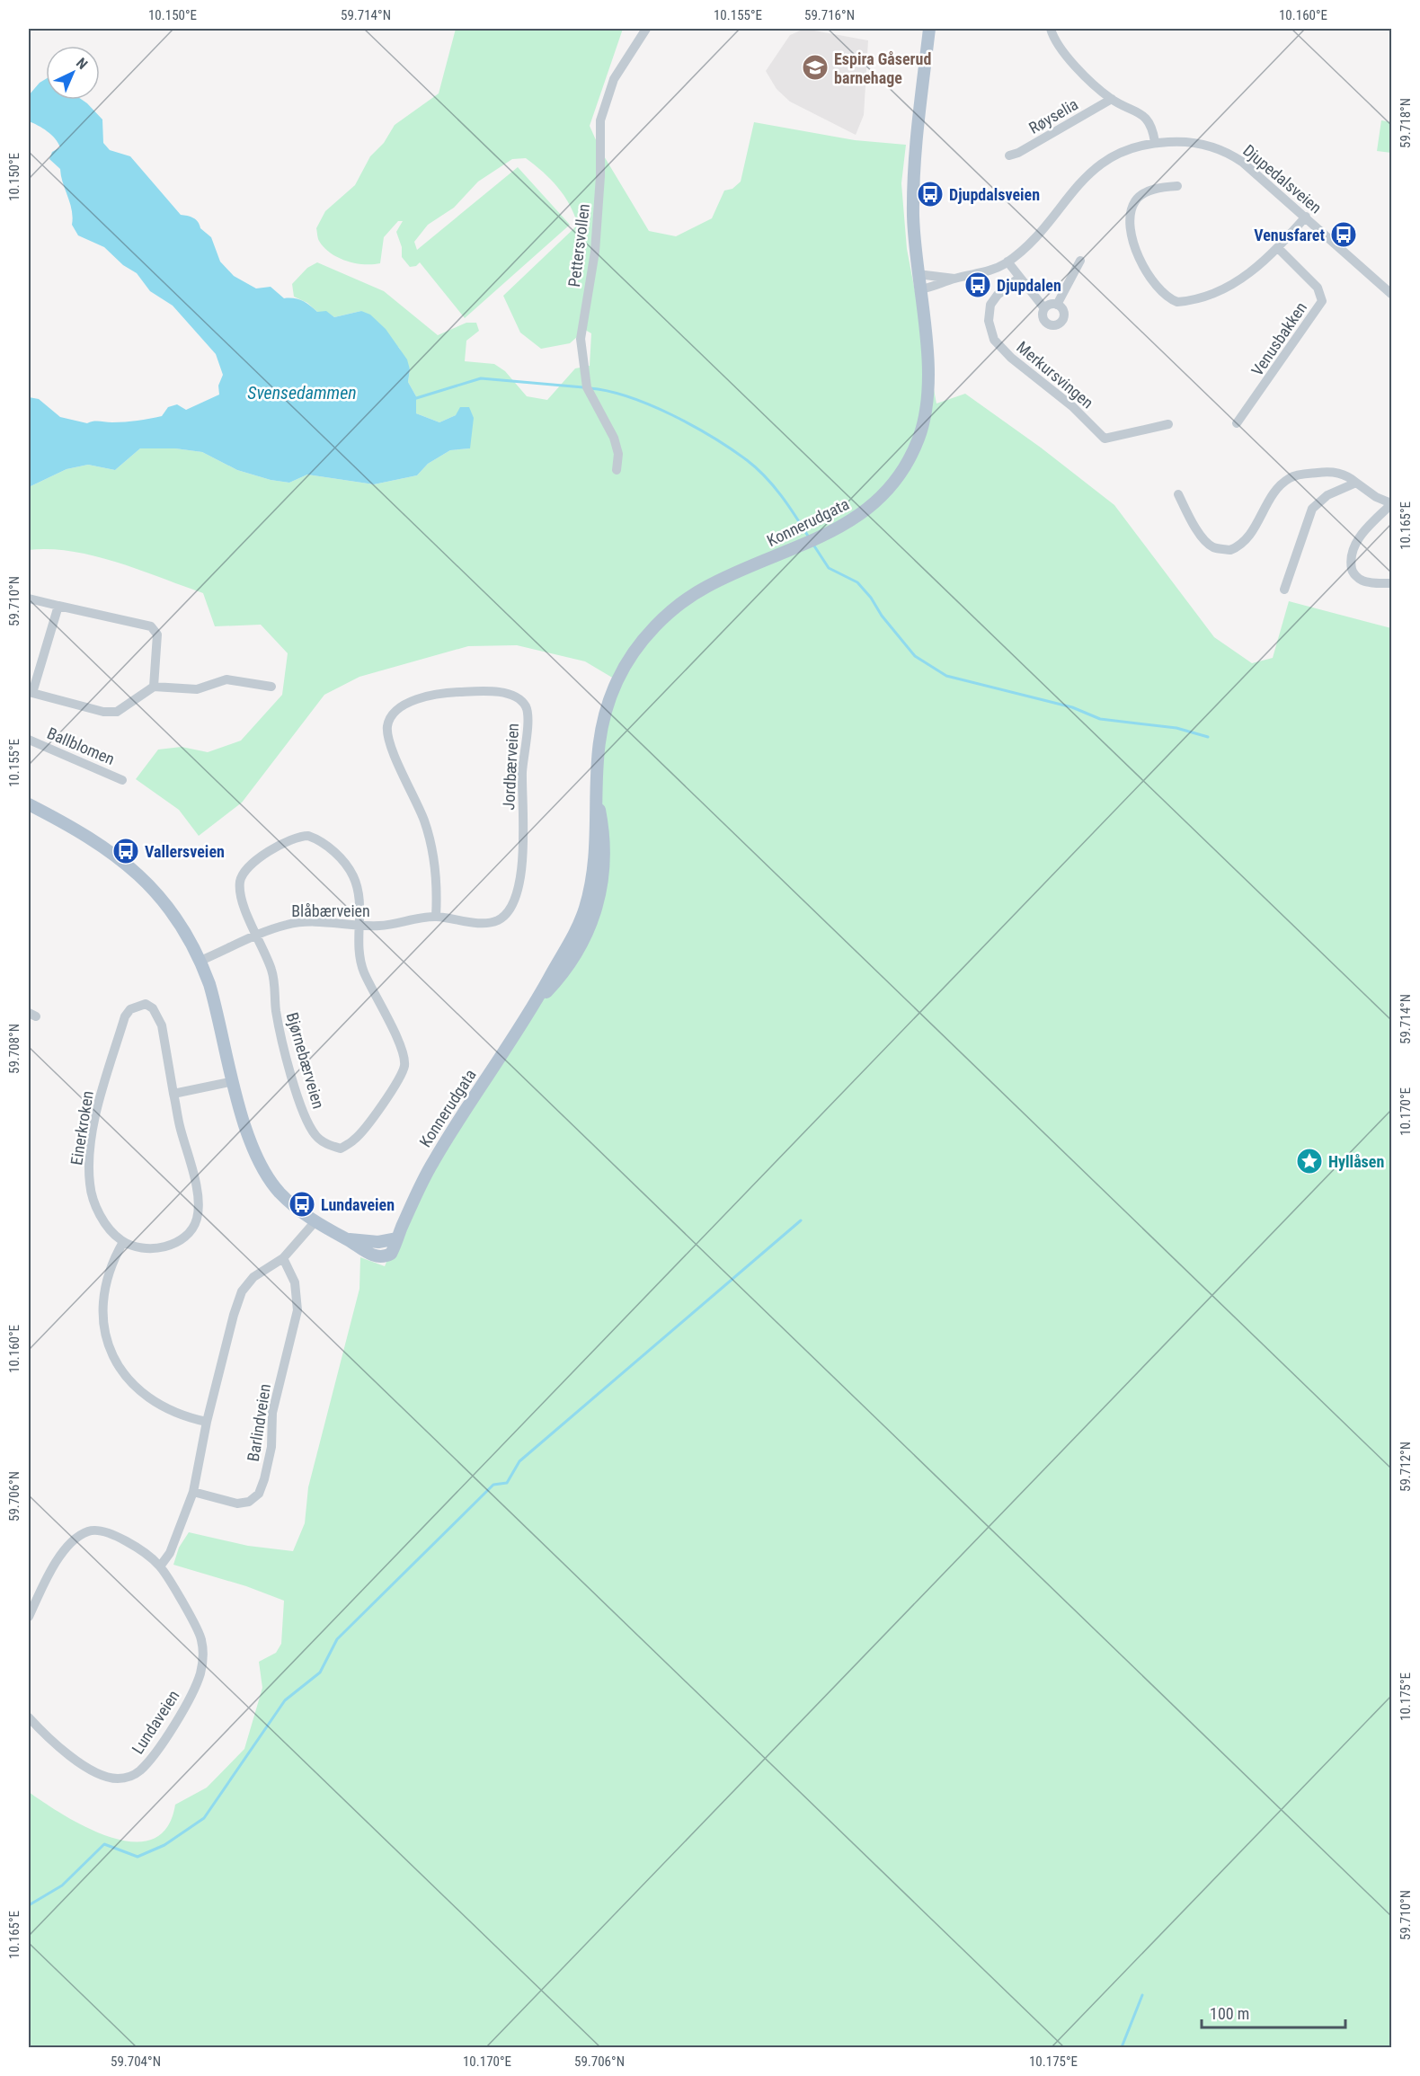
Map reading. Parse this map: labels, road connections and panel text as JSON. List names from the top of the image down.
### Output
{
  "streets": {
    "main road": ["Konnerudgata"],
    "street": [
      "Røyselia",
      "Djupedalsveien",
      "Pettersvollen",
      "Venusbakken",
      "Merkursvingen",
      "Ballblomen",
      "Jordbærveien",
      "Blåbærveien",
      "Bjørnebærveien",
      "Einerkroken",
      "Barlindveien",
      "Lundaveien"
    ]
  },
  "crossings": [
    ["Djupedalsveien", "Konnerudgata"],
    ["Jordbærveien", "Blåbærveien"],
    ["Blåbærveien", "Bjørnebærveien"]
  ],
  "water": ["Svensedammen"],
  "places": {
    "school or university": ["Espira Gåserud barnehage"],
    "bus stop": [
      "Djupdalsveien",
      "Venusfaret",
      "Djupdalen",
      "Vallersveien",
      "Lundaveien"
    ],
    "place": ["Hyllåsen"]
  },
  "scale_bar": "100 m",
  "north": "top right",
  "coordinates": [
    "10.150°E",
    "59.714°N",
    "10.155°E",
    "59.716°N",
    "10.160°E",
    "59.718°N",
    "10.165°E",
    "59.710°N",
    "59.708°N",
    "10.170°E",
    "59.712°N",
    "59.706°N",
    "10.175°E",
    "59.704°N"
  ]
}
